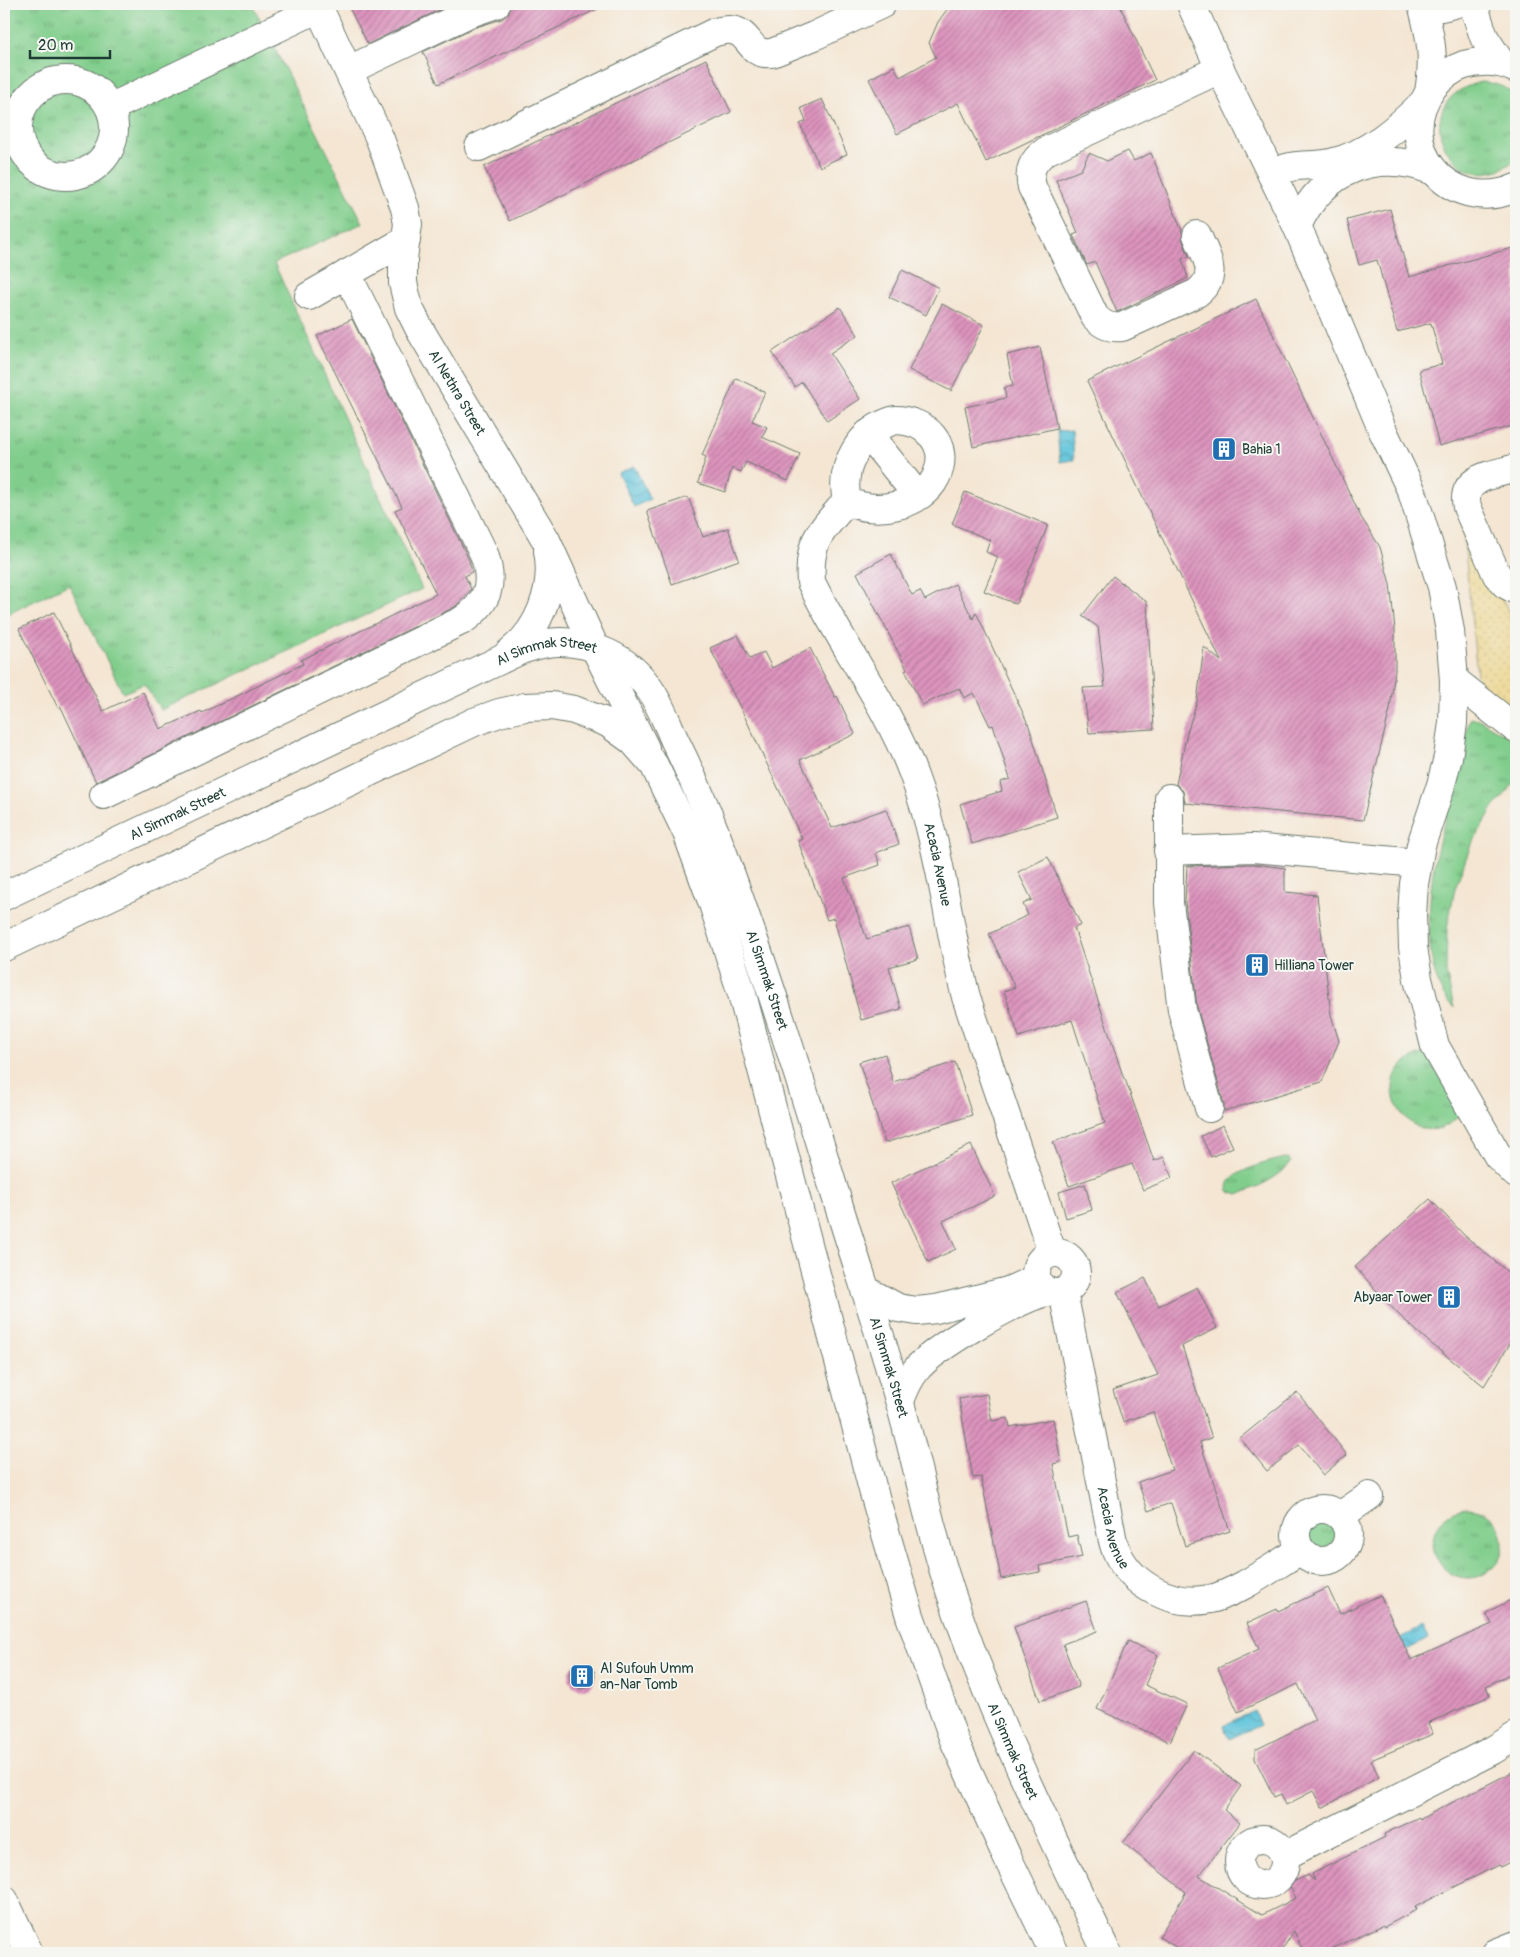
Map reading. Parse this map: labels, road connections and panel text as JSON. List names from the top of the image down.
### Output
{
  "streets": {
    "street": ["Al Nethra Street", "Al Simmak Street", "Acacia Avenue"]
  },
  "crossings": [
    ["Al Nethra Street", "Al Simmak Street"]
  ],
  "places": {
    "building": [
      "Bahia 1",
      "Hilliana Tower",
      "Abyaar Tower",
      "Al Sufouh Umm an-Nar Tomb"
    ]
  },
  "scale_bar": "20 m"
}
